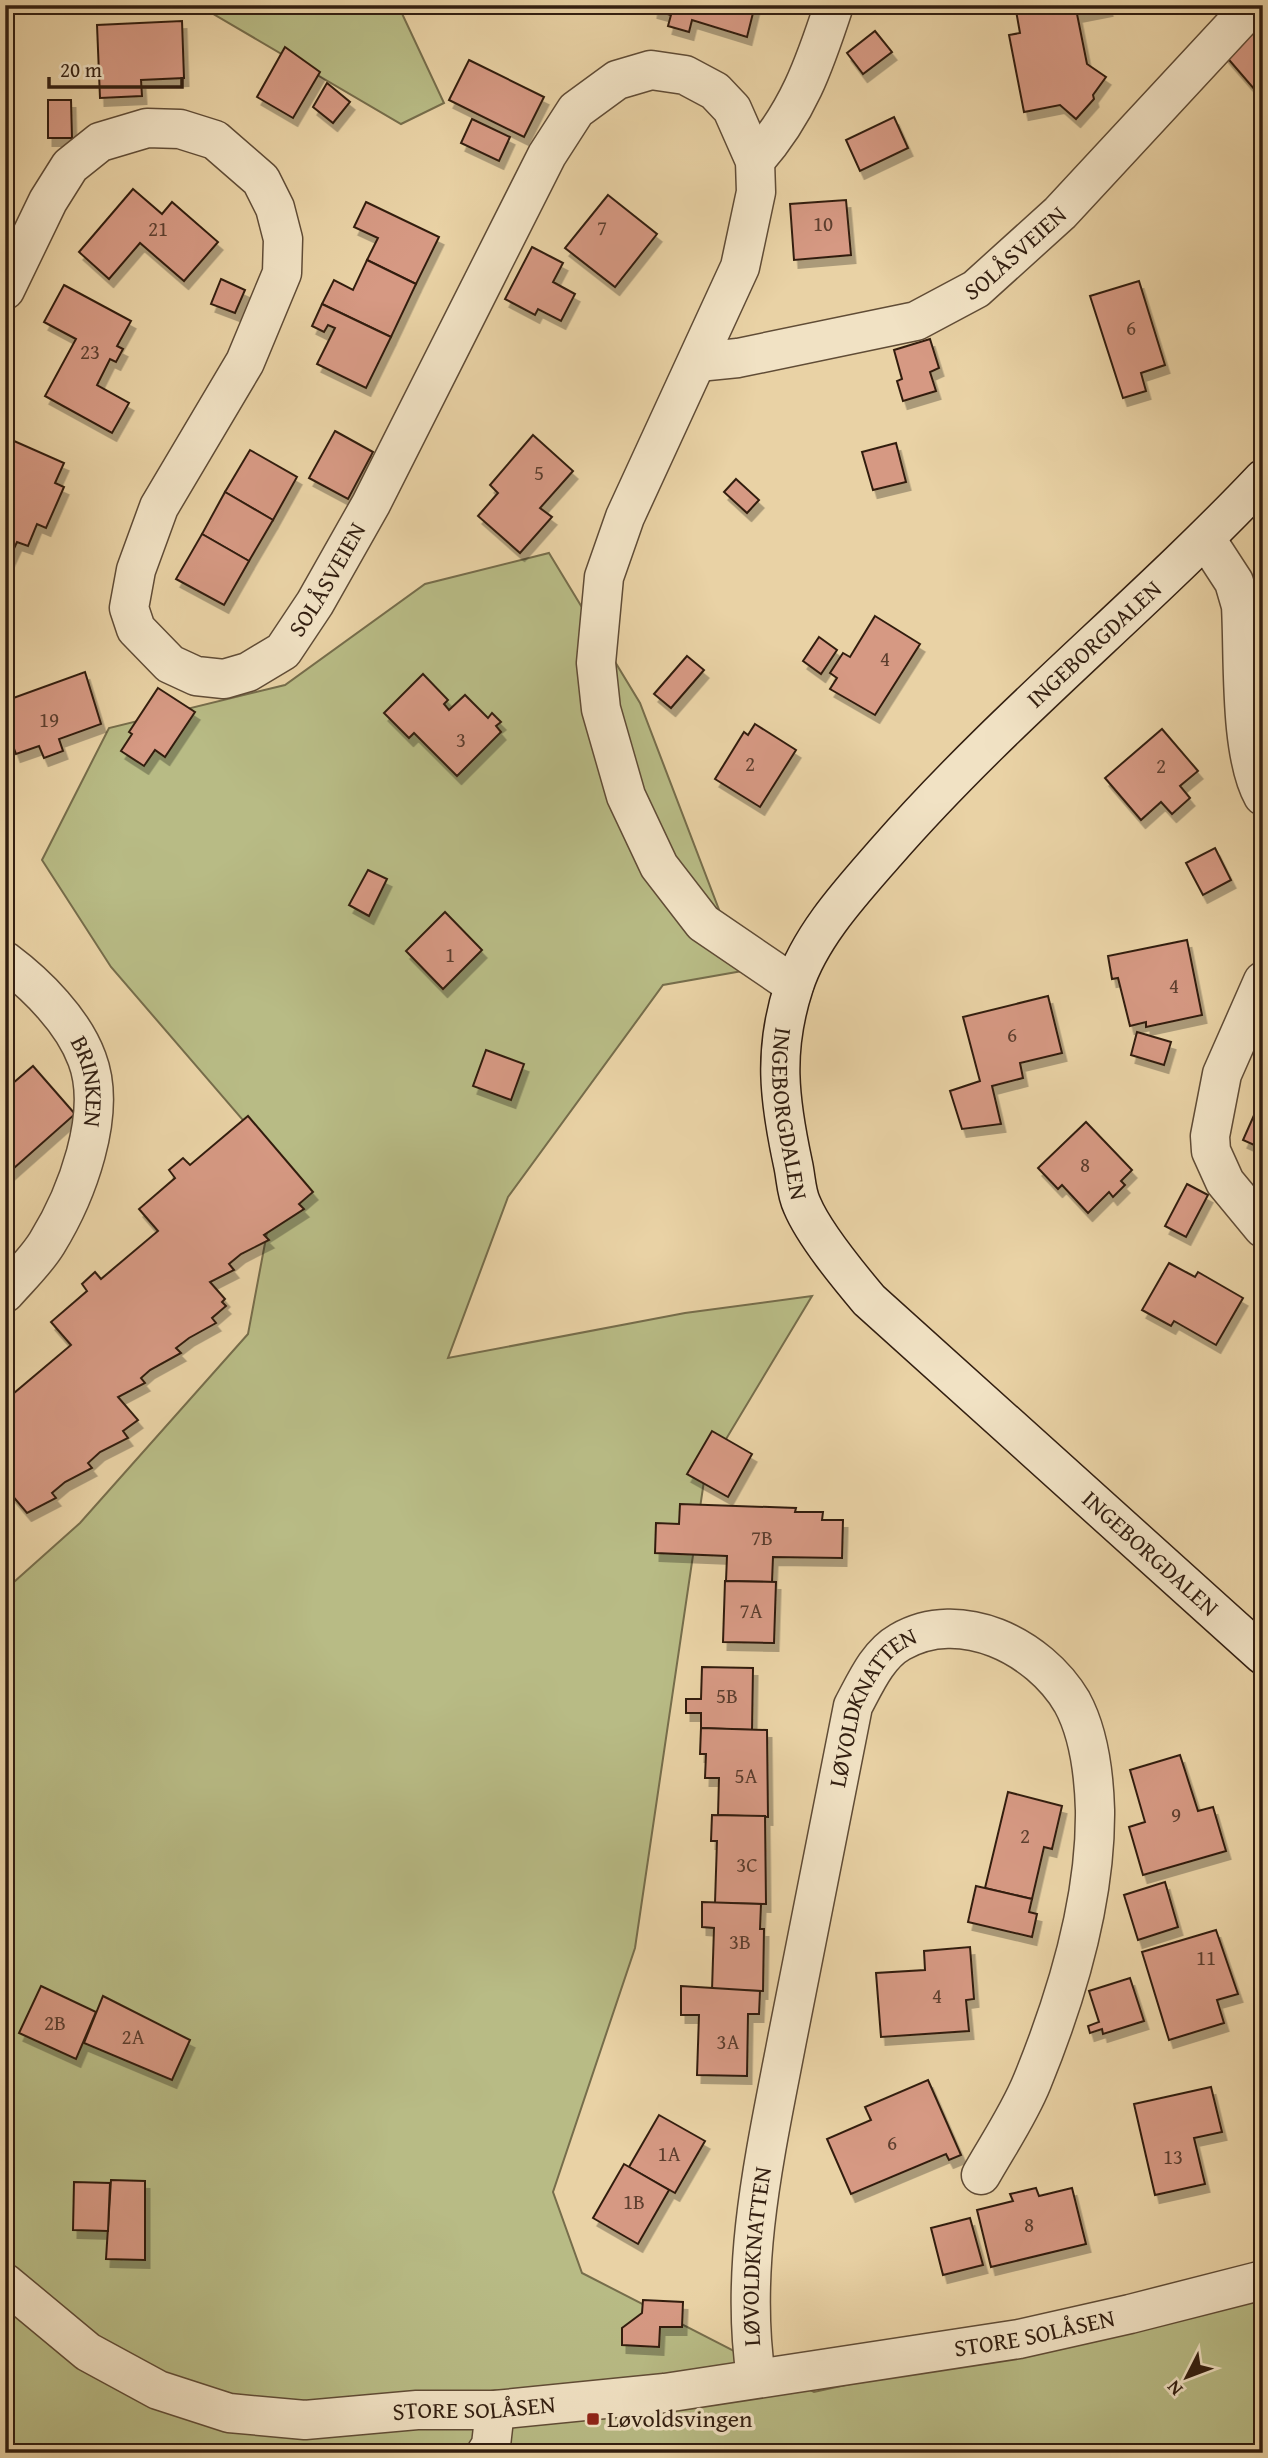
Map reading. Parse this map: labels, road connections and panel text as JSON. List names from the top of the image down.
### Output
{
  "streets": {
    "street": [
      "SOLÅSVEIEN",
      "INGEBORGDALEN",
      "BRINKEN",
      "LØVOLDKNATTEN",
      "STORE SOLÅSEN"
    ]
  },
  "crossings": [
    ["SOLÅSVEIEN", "INGEBORGDALEN"],
    ["LØVOLDKNATTEN", "STORE SOLÅSEN"]
  ],
  "places": {
    "transit": ["Løvoldsvingen"]
  },
  "house_numbers": [
    "10",
    "7",
    "21",
    "6",
    "23",
    "5",
    "4",
    "19",
    "3",
    "2",
    "2",
    "1",
    "4",
    "6",
    "8",
    "7B",
    "7A",
    "5B",
    "5A",
    "9",
    "2",
    "3C",
    "3B",
    "11",
    "4",
    "2B",
    "2A",
    "3A",
    "6",
    "1A",
    "13",
    "1B",
    "8"
  ],
  "scale_bar": "20 m",
  "north": "bottom left"
}
